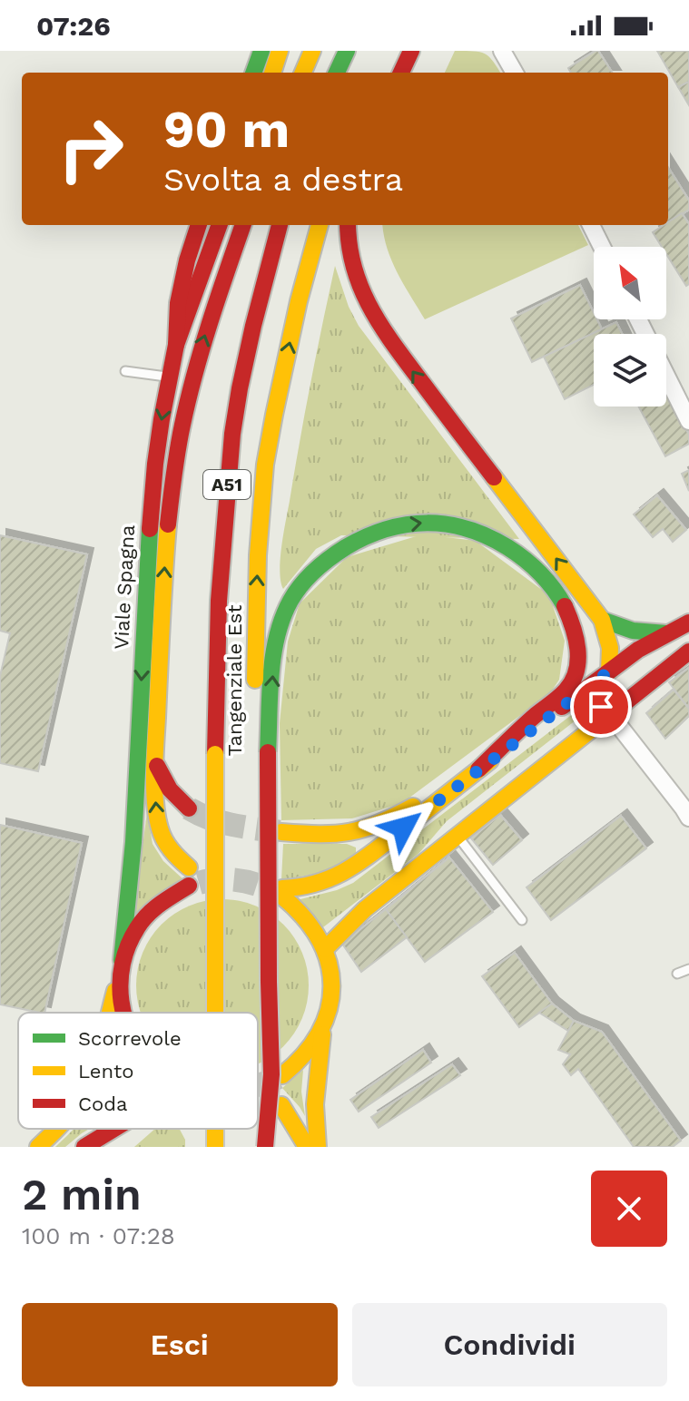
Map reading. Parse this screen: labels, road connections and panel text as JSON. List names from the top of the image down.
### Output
{
  "streets": {
    "main road": ["A51", "Viale Spagna", "Tangenziale Est"]
  },
  "legend": ["Scorrevole", "Lento", "Coda"],
  "north": "top left",
  "page": {
    "status": "07:26",
    "turn": ["90 m", "Svolta a destra"],
    "heading": ["2 min", "100 m · 07:28"],
    "buttons": ["Esci", "Condividi"]
  }
}
